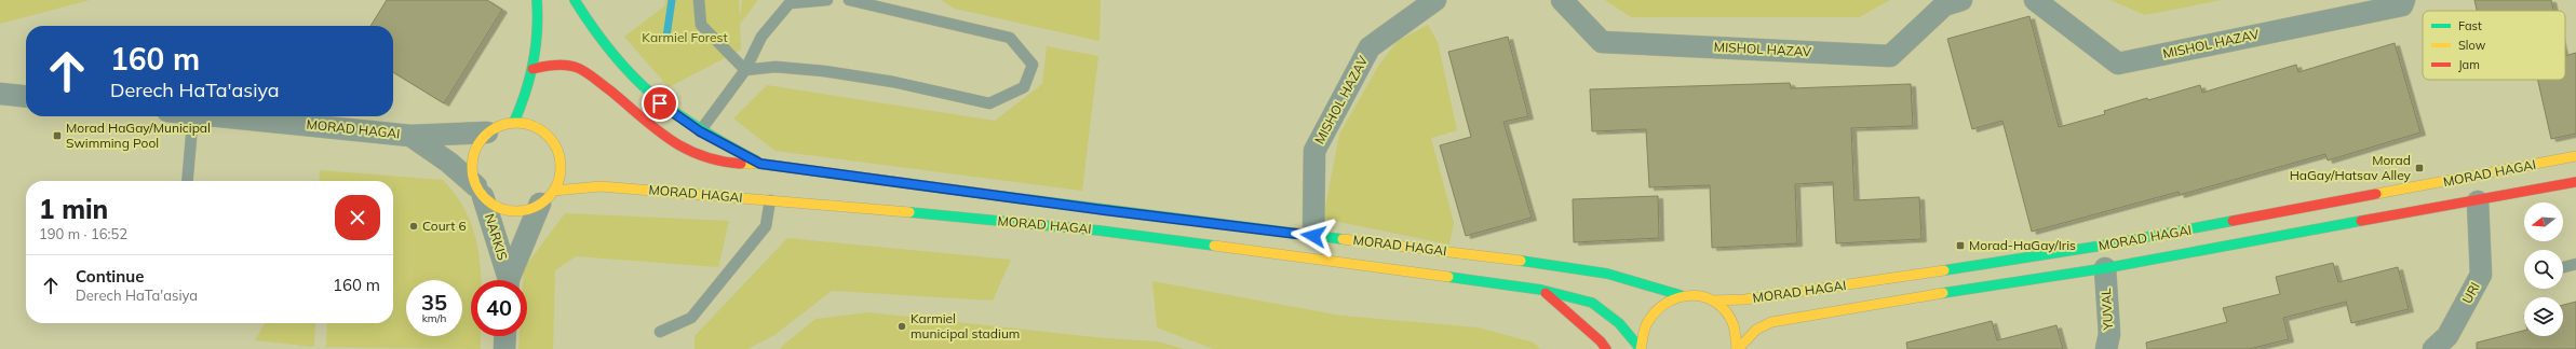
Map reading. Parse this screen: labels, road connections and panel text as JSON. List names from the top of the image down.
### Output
{
  "streets": {
    "street": [
      "MISHOL HAZAV",
      "MORAD HAGAI",
      "NARKIS",
      "URI",
      "YUVAL"
    ]
  },
  "crossings": [
    ["MISHOL HAZAV", "MORAD HAGAI"],
    ["MORAD HAGAI", "NARKIS"],
    ["MORAD HAGAI", "URI"],
    ["MORAD HAGAI", "YUVAL"]
  ],
  "parks": ["Karmiel Forest"],
  "places": {
    "transit": ["Morad HaGay/Municipal Swimming Pool", "Morad HaGay/Hatsav Alley", "Morad-HaGay/Iris"],
    "other": ["Court 6", "Karmiel municipal stadium"]
  },
  "legend": ["Fast", "Slow", "Jam"],
  "north": "left",
  "page": {
    "turn": ["160 m", "Derech HaTa'asiya"],
    "heading": ["1 min", "190 m · 16:52"],
    "list": [
      {
        "name": "Continue",
        "note": "Derech HaTa'asiya",
        "value": "160 m"
      }
    ],
    "speed": "35 km/h",
    "limit": "40"
  }
}
